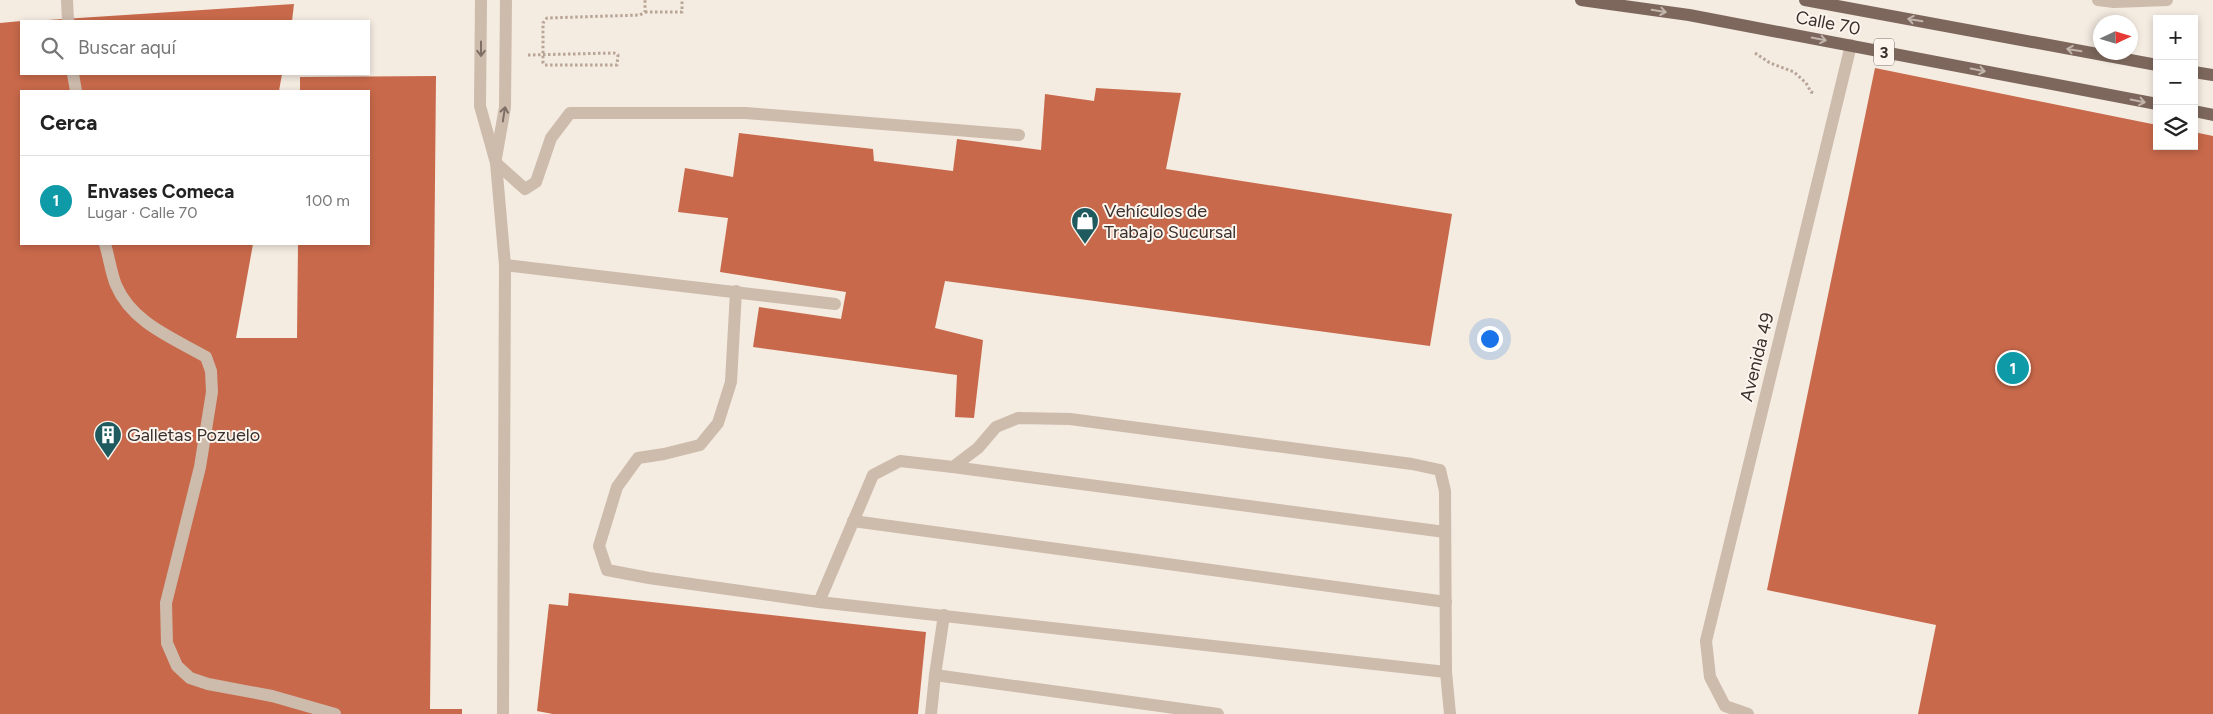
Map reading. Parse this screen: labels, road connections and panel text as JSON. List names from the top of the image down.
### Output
{
  "streets": {
    "main road": ["Calle 70", "3"],
    "street": ["Avenida 49"]
  },
  "crossings": [
    ["Calle 70", "Avenida 49"]
  ],
  "places": {
    "shop": ["Vehículos de Trabajo Sucursal"],
    "building": ["Galletas Pozuelo"]
  },
  "north": "right",
  "page": {
    "map_buttons": ["+", "−"],
    "search": "Buscar aquí",
    "heading": "Cerca",
    "list": [
      {
        "mark": "1",
        "name": "Envases Comeca",
        "note": "Lugar · Calle 70",
        "value": "100 m"
      }
    ],
    "pins": "1"
  }
}
